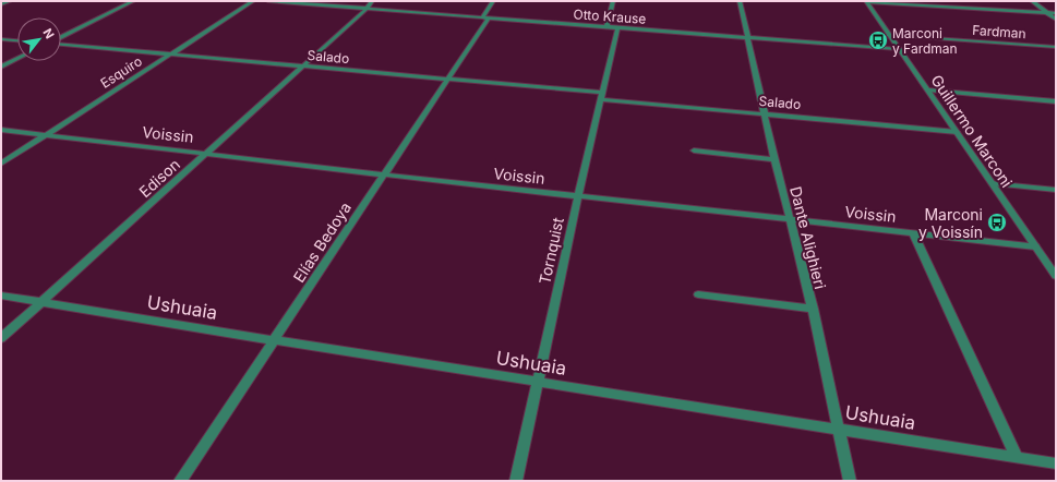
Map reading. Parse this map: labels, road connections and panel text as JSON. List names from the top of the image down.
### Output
{
  "streets": {
    "street": [
      "Otto Krause",
      "Fardman",
      "Salado",
      "Esquiro",
      "Guillermo Marconi",
      "Voissin",
      "Edison",
      "Dante Alighieri",
      "Elías Bedoya",
      "Tornquist",
      "Ushuaia"
    ]
  },
  "crossings": [
    ["Otto Krause", "Guillermo Marconi"],
    ["Otto Krause", "Edison"],
    ["Otto Krause", "Dante Alighieri"],
    ["Otto Krause", "Elías Bedoya"],
    ["Otto Krause", "Tornquist"],
    ["Fardman", "Guillermo Marconi"],
    ["Salado", "Esquiro"],
    ["Salado", "Guillermo Marconi"],
    ["Salado", "Edison"],
    ["Salado", "Dante Alighieri"],
    ["Salado", "Elías Bedoya"],
    ["Salado", "Tornquist"],
    ["Esquiro", "Voissin"],
    ["Guillermo Marconi", "Voissin"],
    ["Voissin", "Edison"],
    ["Voissin", "Dante Alighieri"],
    ["Voissin", "Elías Bedoya"],
    ["Voissin", "Tornquist"],
    ["Edison", "Ushuaia"],
    ["Dante Alighieri", "Ushuaia"],
    ["Elías Bedoya", "Ushuaia"],
    ["Tornquist", "Ushuaia"]
  ],
  "places": {
    "bus stop": ["Marconi y Fardman", "Marconi y Voissín"]
  },
  "north": "top right"
}
